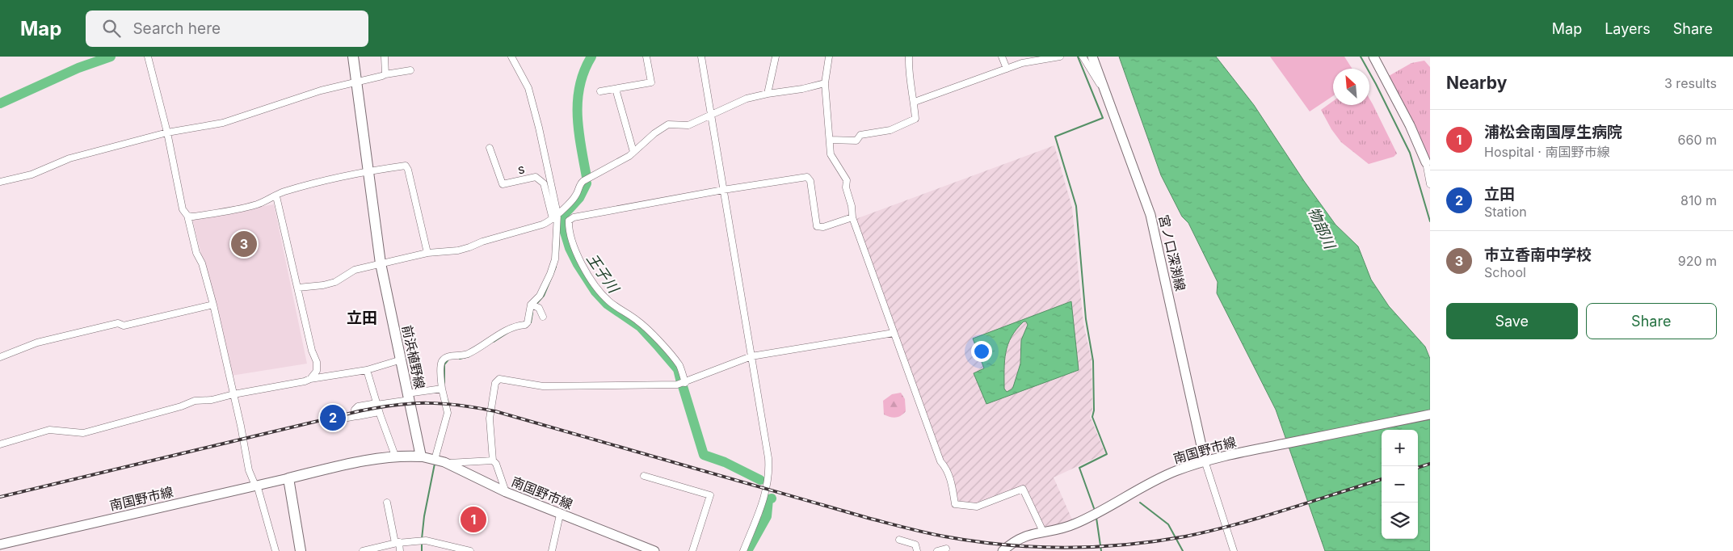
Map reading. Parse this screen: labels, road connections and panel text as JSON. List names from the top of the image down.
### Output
{
  "streets": {
    "main road": ["宮ノ口深渕線", "前浜植野線", "南国野市線"],
    "street": ["s"]
  },
  "crossings": [
    ["宮ノ口深渕線", "南国野市線"],
    ["前浜植野線", "南国野市線"]
  ],
  "districts": ["立田"],
  "water": ["物部川", "王子川"],
  "north": "top left",
  "page": {
    "header": "Map",
    "search": "Search here",
    "nav": ["Map", "Layers", "Share"],
    "heading": ["Nearby", "3 results"],
    "list": [
      {
        "mark": "1",
        "name": "浦松会南国厚生病院",
        "note": "Hospital · 南国野市線",
        "value": "660 m"
      },
      {
        "mark": "2",
        "name": "立田",
        "note": "Station",
        "value": "810 m"
      },
      {
        "mark": "3",
        "name": "市立香南中学校",
        "note": "School",
        "value": "920 m"
      }
    ],
    "pins": ["3", "2", "1"],
    "buttons": ["Save", "Share"],
    "map_buttons": ["+", "−"]
  }
}
